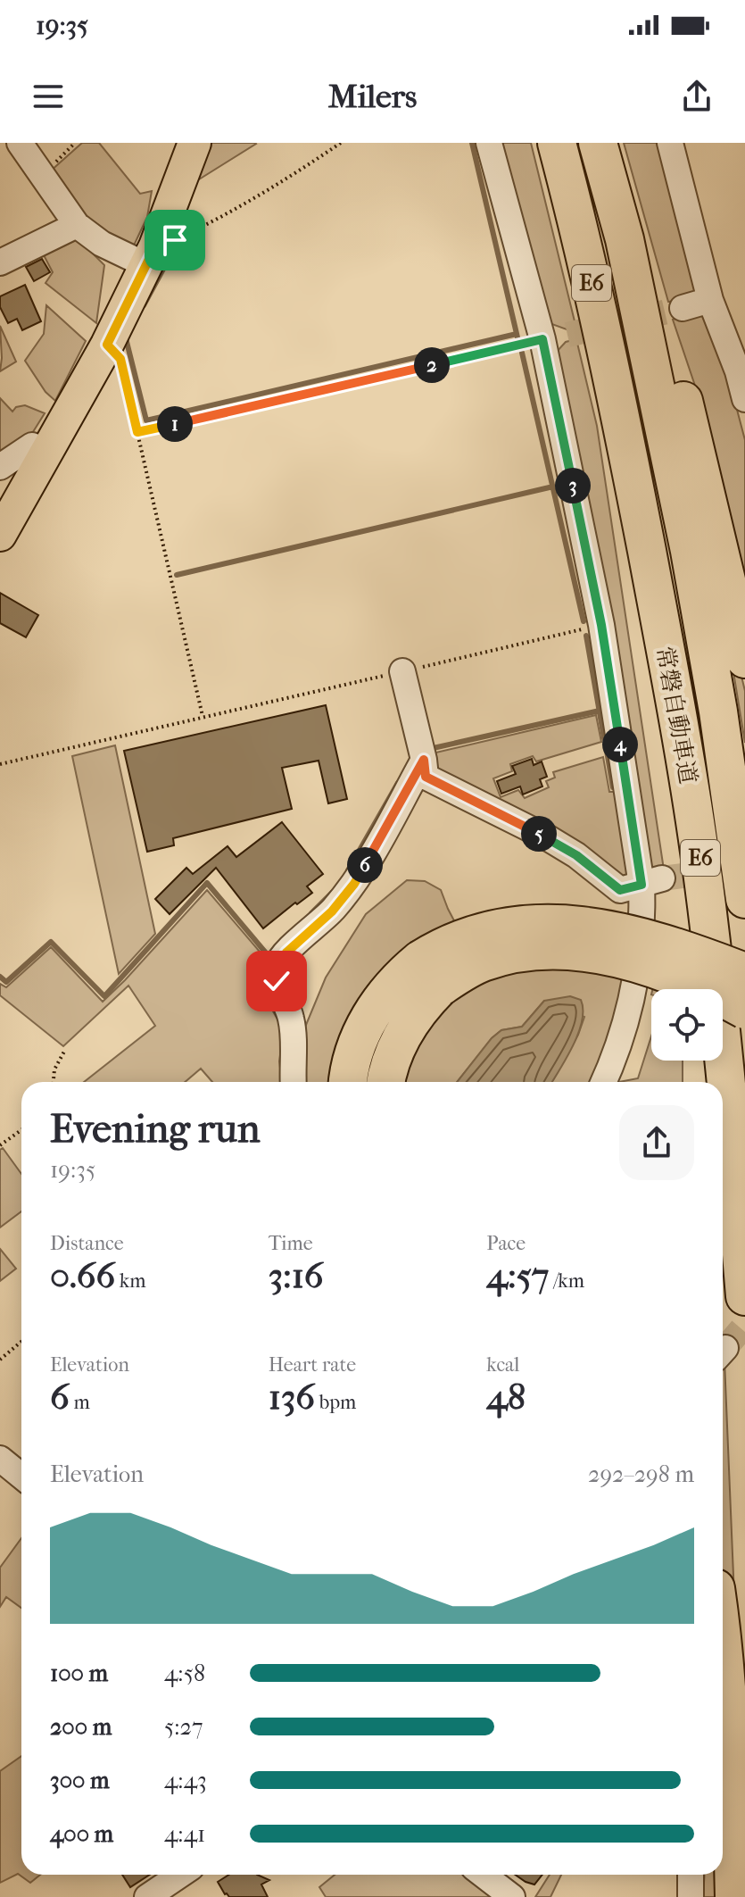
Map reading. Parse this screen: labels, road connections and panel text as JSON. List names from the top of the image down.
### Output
{
  "streets": {
    "highway": ["E6", "常磐自動車道"]
  },
  "page": {
    "status": "19:35",
    "header": "Milers",
    "pins": [
      "2",
      "1",
      "3",
      "4",
      "5",
      "6"
    ],
    "heading": ["Evening run", "19:35"],
    "stats": [
      ["Distance", "0.66 km"],
      ["Time", "3:16"],
      ["Pace", "4:57 /km"],
      ["Elevation", "6 m"],
      ["Heart rate", "136 bpm"],
      ["kcal", "48"]
    ],
    "chart": ["Elevation", "292–298 m"],
    "list": [
      {
        "name": "100 m",
        "note": "4:58"
      },
      {
        "name": "200 m",
        "note": "5:27"
      },
      {
        "name": "300 m",
        "note": "4:43"
      },
      {
        "name": "400 m",
        "note": "4:41"
      }
    ]
  }
}
